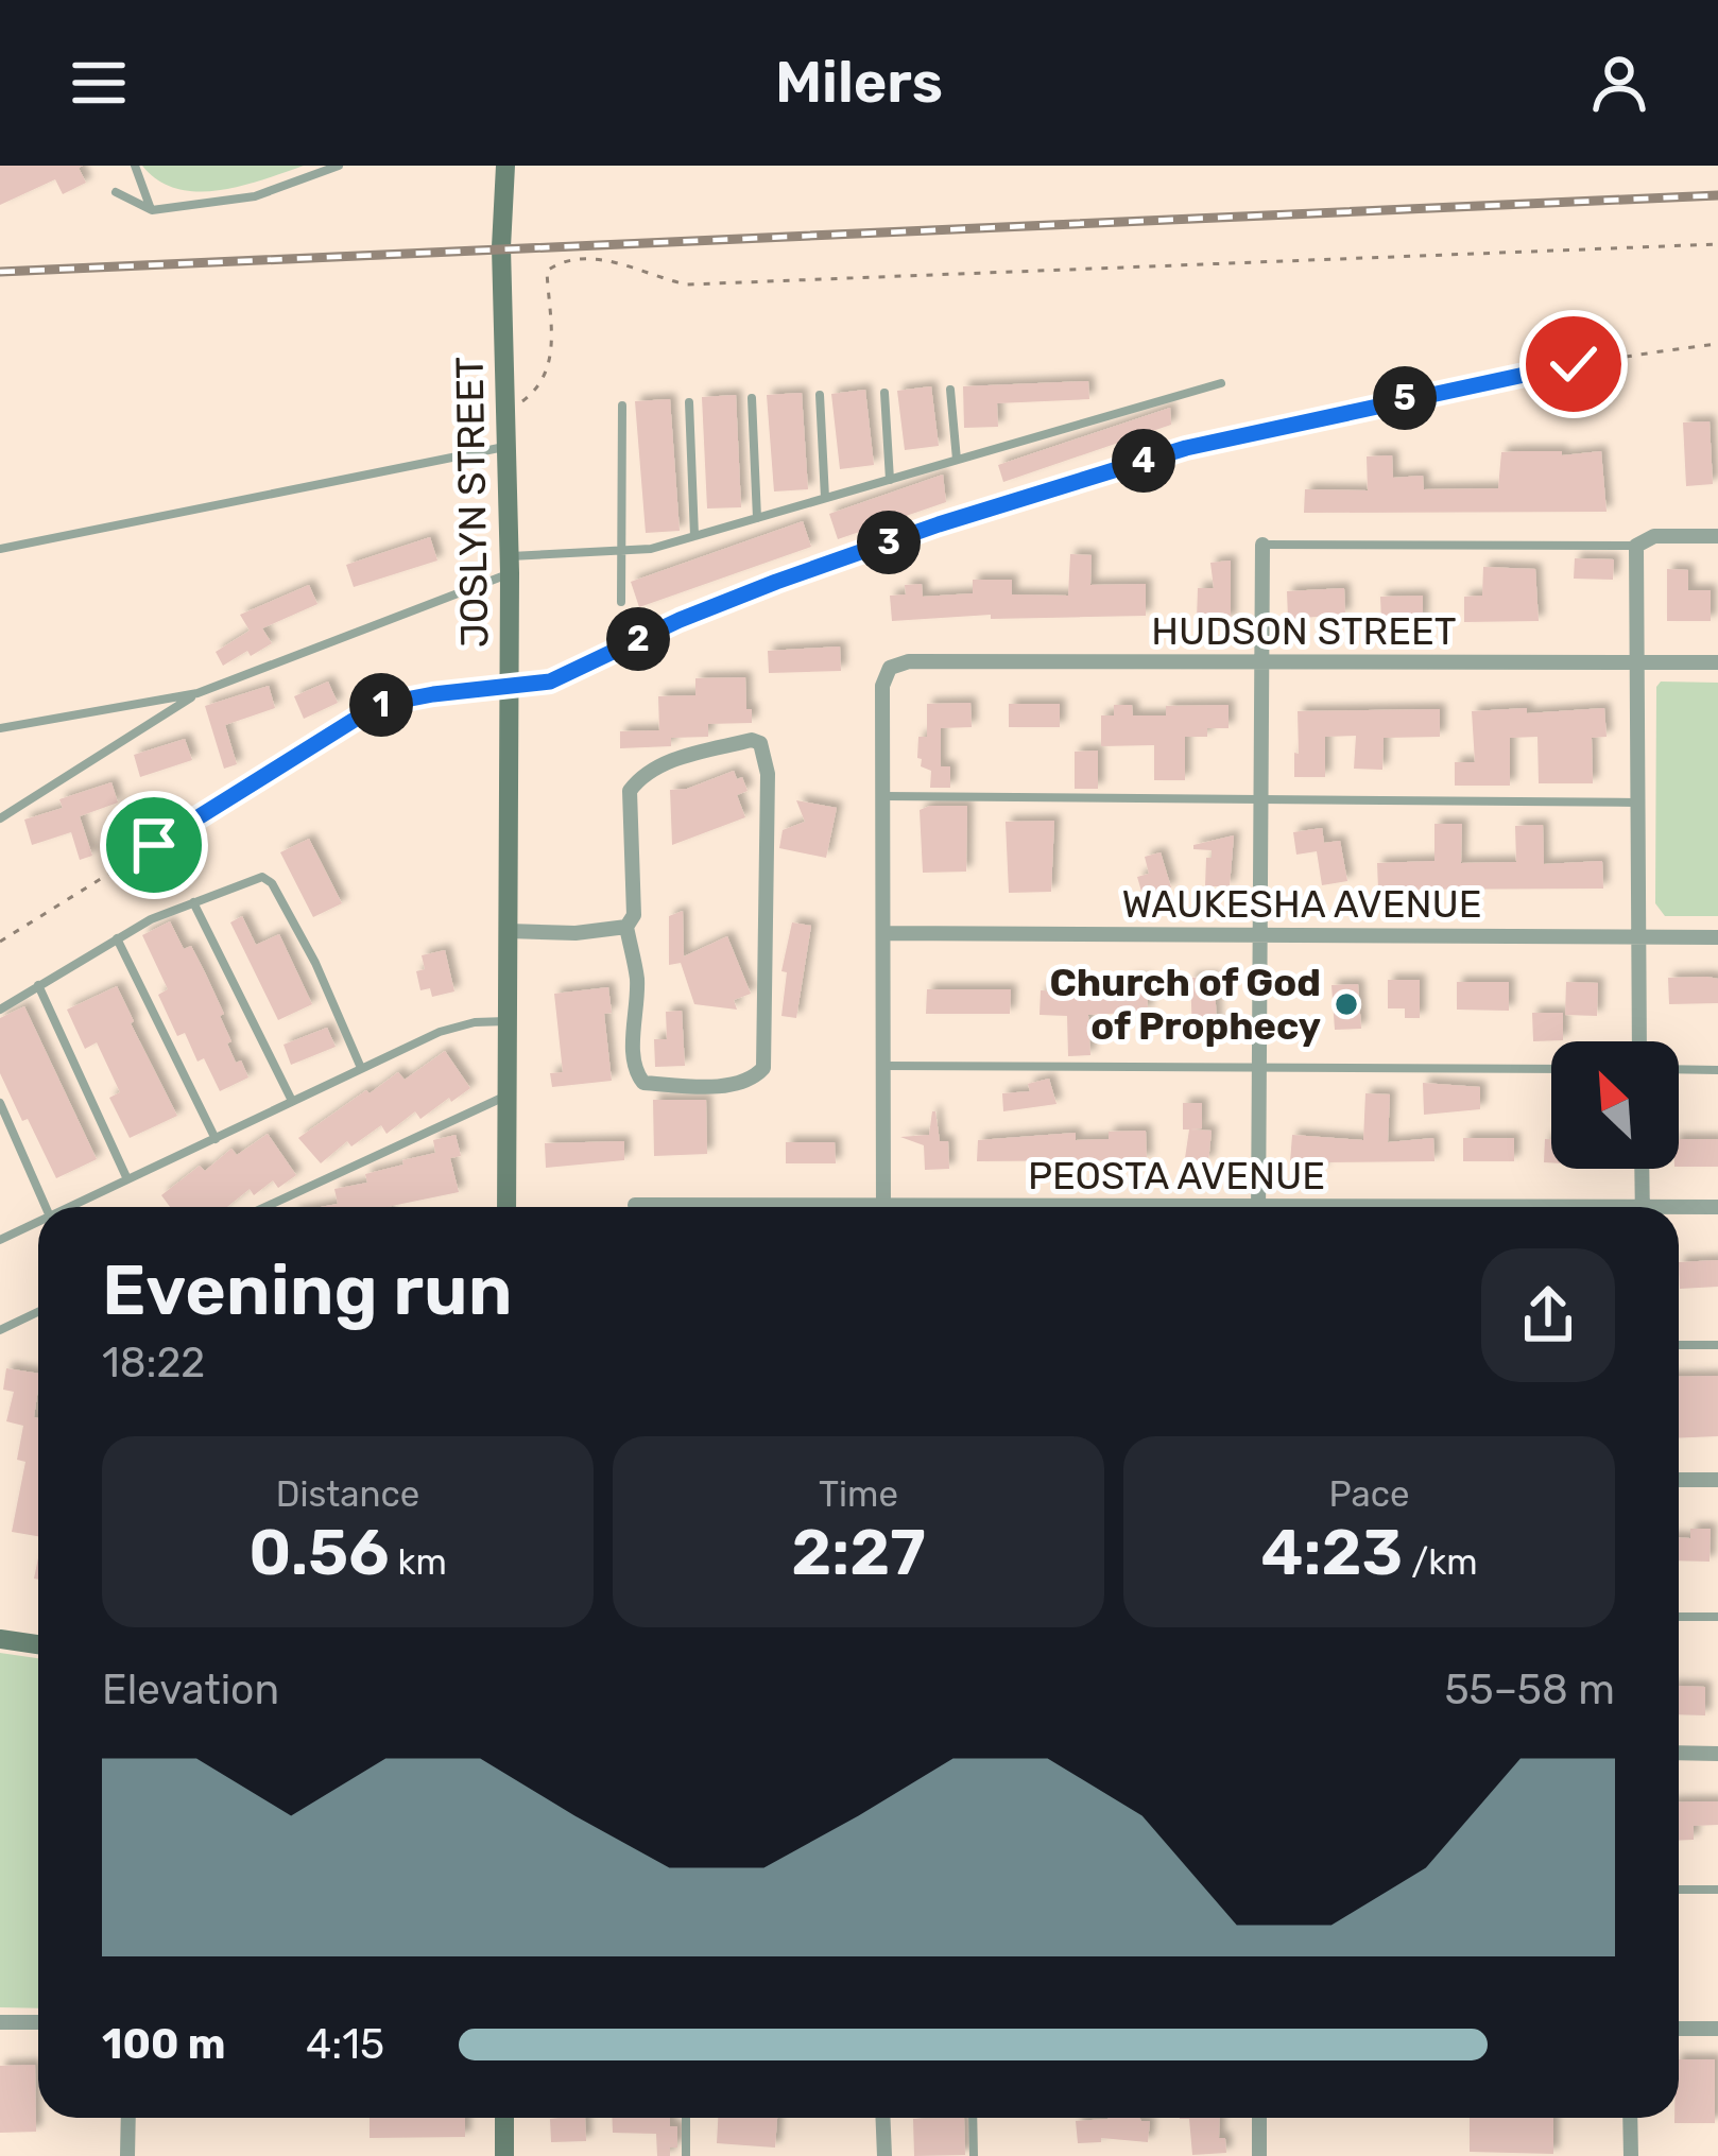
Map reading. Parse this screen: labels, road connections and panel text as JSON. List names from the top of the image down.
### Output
{
  "streets": {
    "street": [
      "JOSLYN STREET",
      "HUDSON STREET",
      "WAUKESHA AVENUE",
      "PEOSTA AVENUE"
    ]
  },
  "places": ["Church of God of Prophecy"],
  "north": "top left",
  "page": {
    "header": "Milers",
    "pins": [
      "5",
      "4",
      "3",
      "2",
      "1"
    ],
    "heading": ["Evening run", "18:22"],
    "stats": [
      ["Distance", "0.56 km"],
      ["Time", "2:27"],
      ["Pace", "4:23 /km"]
    ],
    "chart": ["Elevation", "55–58 m"],
    "list": [
      {
        "name": "100 m",
        "note": "4:15"
      }
    ]
  }
}
